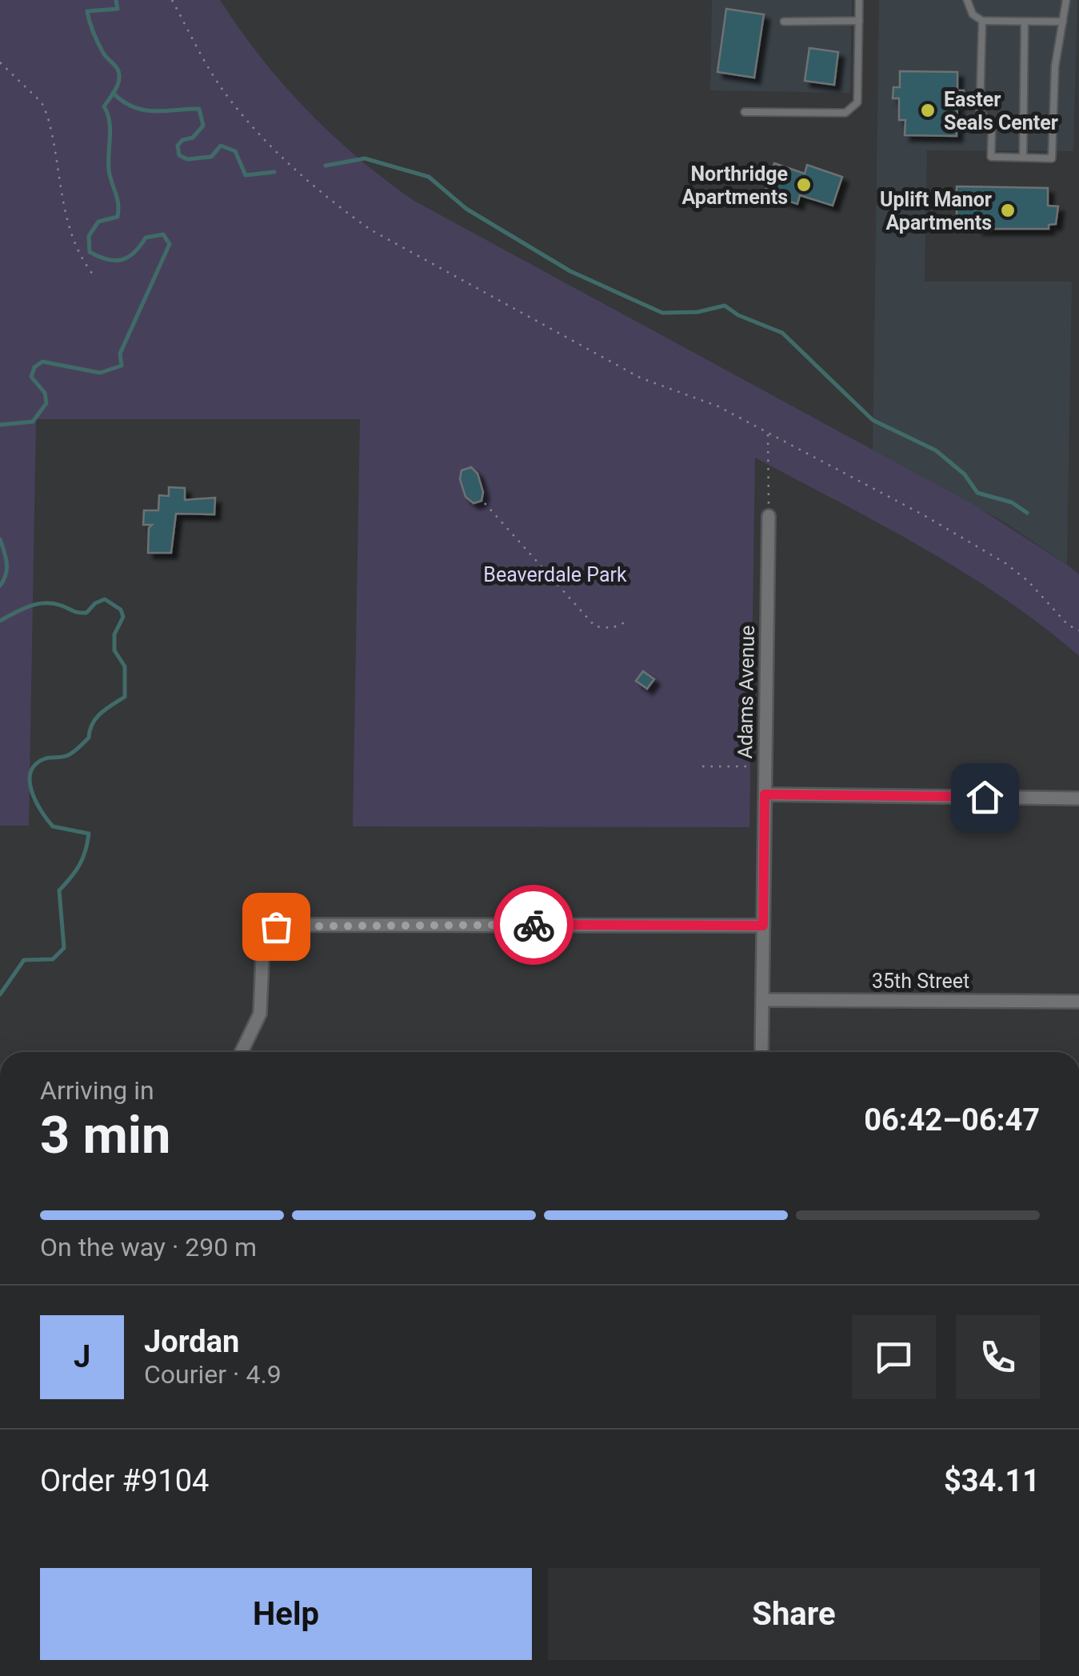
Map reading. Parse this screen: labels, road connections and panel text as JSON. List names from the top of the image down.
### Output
{
  "streets": {
    "street": ["Adams Avenue", "35th Street"]
  },
  "crossings": [
    ["Adams Avenue", "35th Street"]
  ],
  "parks": ["Beaverdale Park"],
  "places": ["Easter Seals Center", "Northridge Apartments", "Uplift Manor Apartments"],
  "page": {
    "heading": ["3 min", "Arriving in", "06:42–06:47"],
    "panel": [
      "Jordan",
      "Courier · 4.9",
      "Order #9104",
      "$34.11"
    ],
    "bar": "On the way · 290 m",
    "round": "J",
    "buttons": ["Help", "Share"]
  }
}
